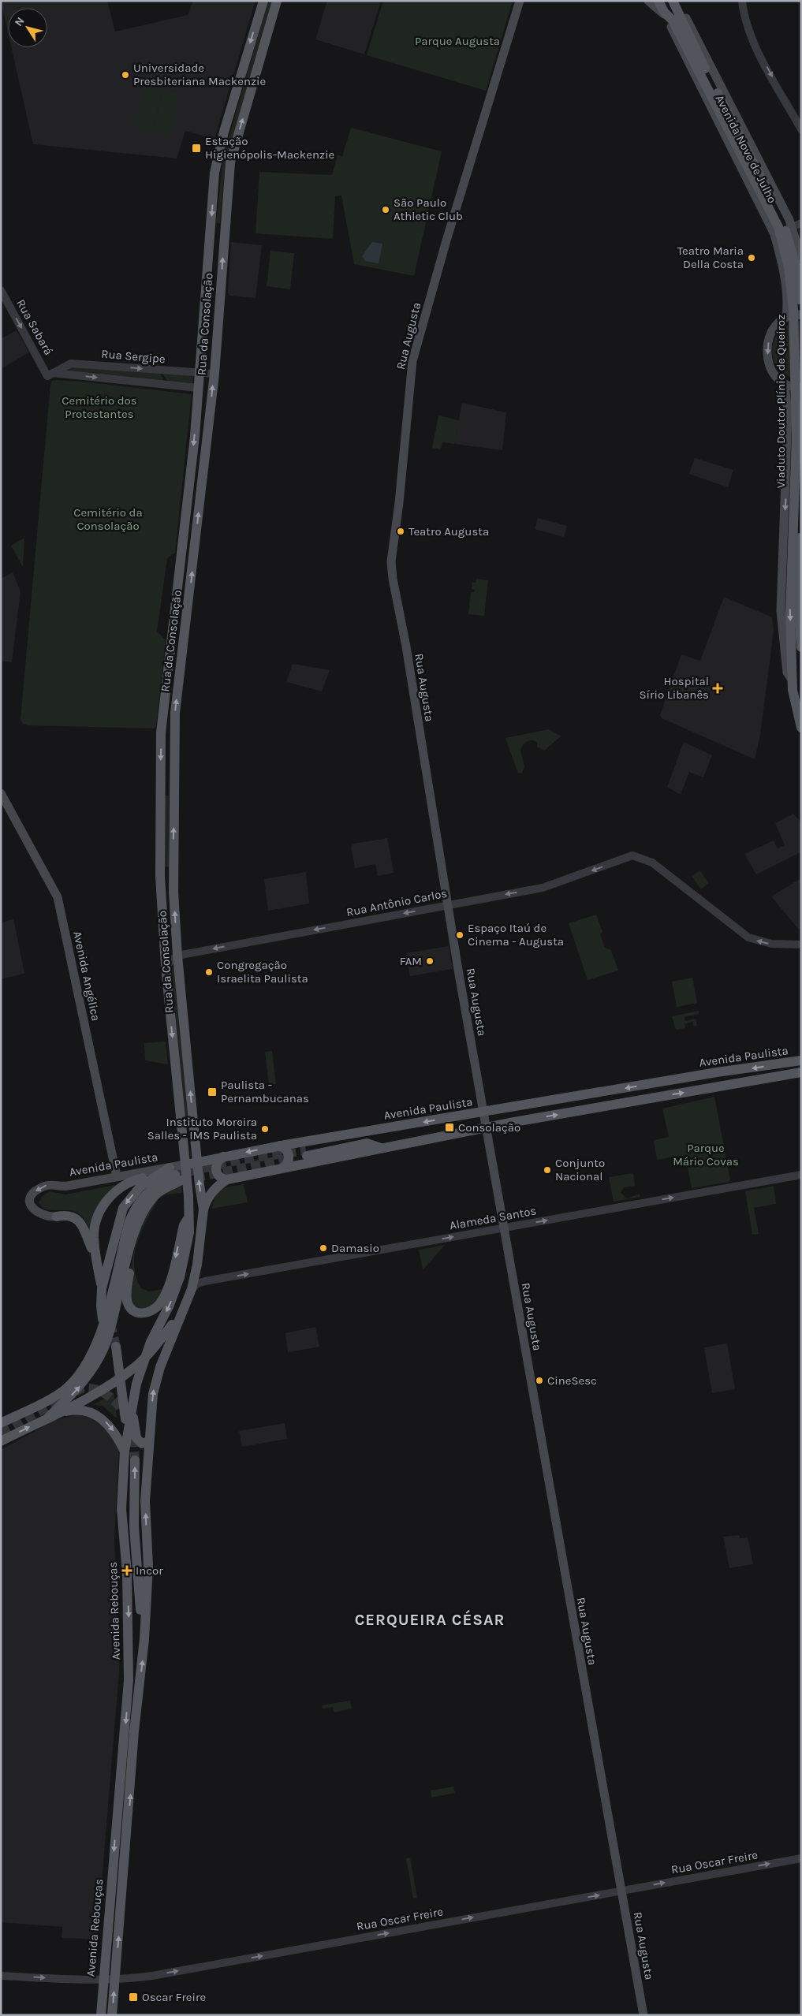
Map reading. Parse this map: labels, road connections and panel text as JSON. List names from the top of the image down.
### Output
{
  "streets": {
    "main road": [
      "Avenida Nove de Julho",
      "Rua da Consolação",
      "Rua Augusta",
      "Viaduto Doutor Plínio de Queiroz",
      "Avenida Angélica",
      "Avenida Paulista",
      "Avenida Rebouças"
    ],
    "street": [
      "Rua Sabará",
      "Rua Sergipe",
      "Rua Antônio Carlos",
      "Alameda Santos",
      "Rua Oscar Freire"
    ]
  },
  "crossings": [
    ["Avenida Nove de Julho", "Viaduto Doutor Plínio de Queiroz"],
    ["Rua da Consolação", "Rua Sergipe"],
    ["Rua da Consolação", "Rua Antônio Carlos"],
    ["Rua da Consolação", "Avenida Paulista"],
    ["Rua da Consolação", "Alameda Santos"],
    ["Rua da Consolação", "Avenida Rebouças"],
    ["Rua Sabará", "Rua Sergipe"],
    ["Rua Augusta", "Rua Antônio Carlos"],
    ["Rua Augusta", "Avenida Paulista"],
    ["Rua Augusta", "Alameda Santos"],
    ["Rua Augusta", "Rua Oscar Freire"],
    ["Avenida Angélica", "Avenida Paulista"],
    ["Alameda Santos", "Avenida Rebouças"],
    ["Avenida Rebouças", "Rua Oscar Freire"]
  ],
  "one_way": [
    "Rua Sabará",
    "Rua Sergipe",
    "Rua Antônio Carlos",
    "Alameda Santos",
    "Rua Oscar Freire"
  ],
  "districts": ["CERQUEIRA CÉSAR"],
  "parks": [
    "Parque Augusta",
    "Cemitério dos Protestantes",
    "Cemitério da Consolação",
    "Parque Mário Covas"
  ],
  "places": {
    "other": [
      "Universidade Presbiteriana Mackenzie",
      "São Paulo Athletic Club",
      "Teatro Maria Della Costa",
      "Teatro Augusta",
      "Espaço Itaú de Cinema - Augusta",
      "FAM",
      "Congregação Israelita Paulista",
      "Instituto Moreira Salles - IMS Paulista",
      "Conjunto Nacional",
      "Damasio",
      "CineSesc"
    ],
    "transit": [
      "Estação Higienópolis-Mackenzie",
      "Paulista - Pernambucanas",
      "Consolação",
      "Oscar Freire"
    ],
    "health": ["Hospital Sírio Libanês", "Incor"]
  },
  "north": "top left"
}
